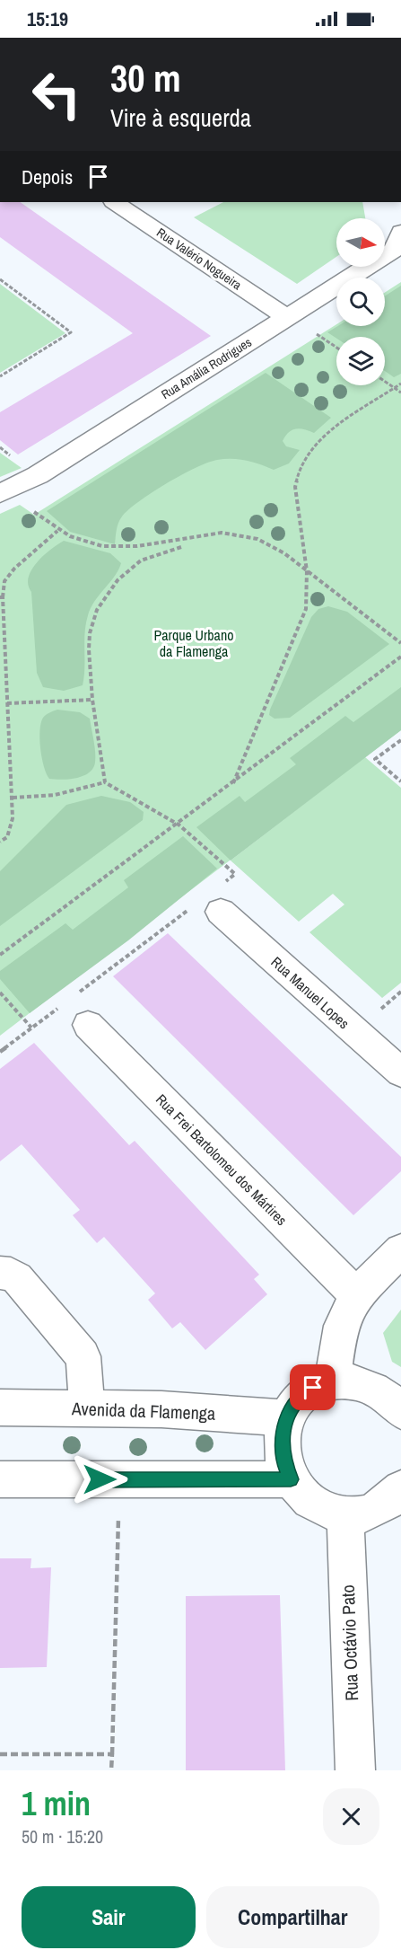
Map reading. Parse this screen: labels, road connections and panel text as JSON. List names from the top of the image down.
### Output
{
  "streets": {
    "street": [
      "Rua Valério Nogueira",
      "Rua Amália Rodrigues",
      "Rua Manuel Lopes",
      "Rua Frei Bartolomeu dos Mártires",
      "Avenida da Flamenga",
      "Rua Octávio Pato"
    ]
  },
  "crossings": [
    ["Rua Valério Nogueira", "Rua Amália Rodrigues"]
  ],
  "parks": ["Parque Urbano da Flamenga"],
  "north": "right",
  "page": {
    "status": "15:19",
    "turn": ["30 m", "Vire à esquerda"],
    "then": "Depois",
    "heading": ["1 min", "50 m · 15:20"],
    "buttons": ["Sair", "Compartilhar"]
  }
}
